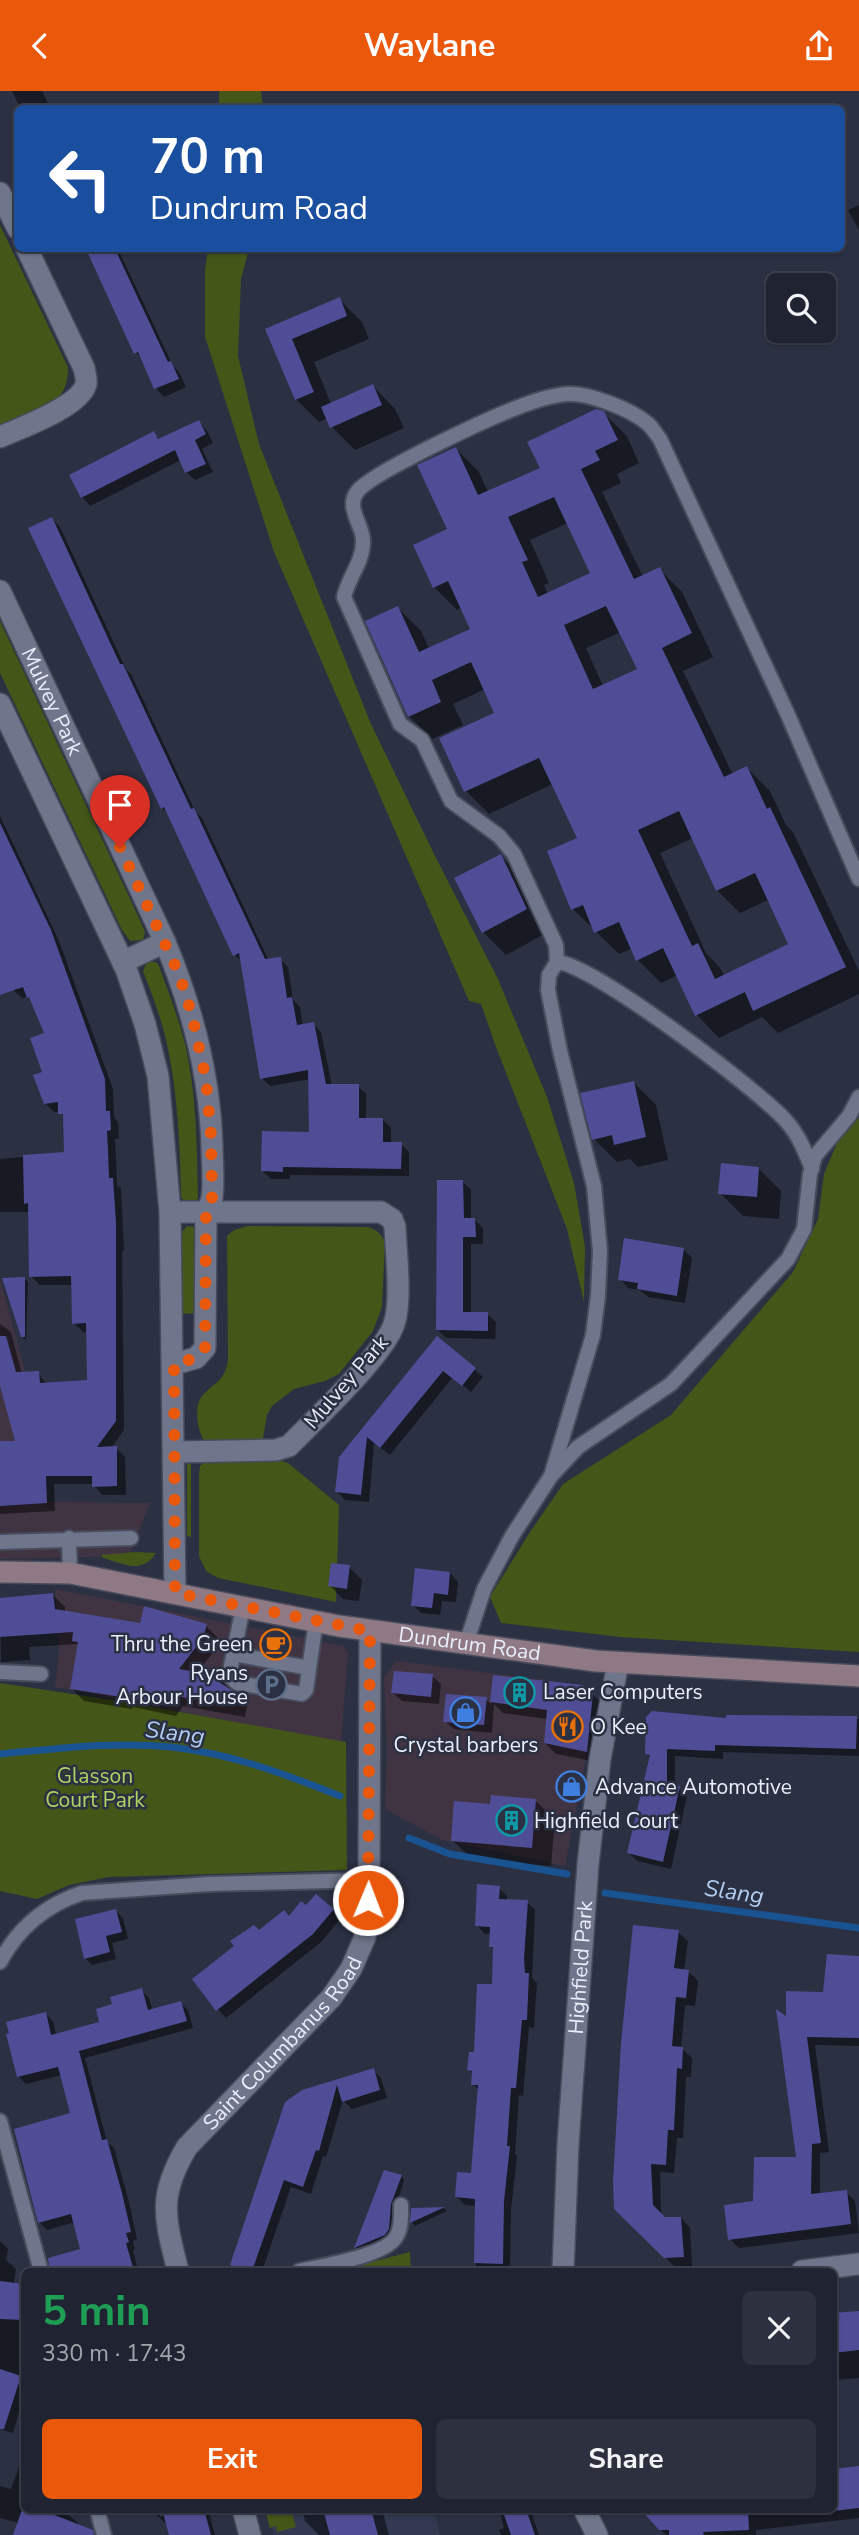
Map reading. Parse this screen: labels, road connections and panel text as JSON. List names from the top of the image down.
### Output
{
  "streets": {
    "main road": ["Dundrum Road"],
    "street": ["Mulvey Park", "Highfield Park", "Saint Columbanus Road"]
  },
  "crossings": [
    ["Dundrum Road", "Highfield Park"],
    ["Dundrum Road", "Saint Columbanus Road"]
  ],
  "water": ["Slang"],
  "parks": ["Glasson Court Park"],
  "places": {
    "cafe": ["Thru the Green"],
    "parking": ["Ryans Arbour House"],
    "building": ["Laser Computers", "Highfield Court"],
    "shop": ["Crystal barbers", "Advance Automotive"],
    "restaurant": ["O Kee"]
  },
  "page": {
    "header": "Waylane",
    "turn": ["70 m", "Dundrum Road"],
    "heading": ["5 min", "330 m · 17:43"],
    "buttons": ["Exit", "Share"]
  }
}
